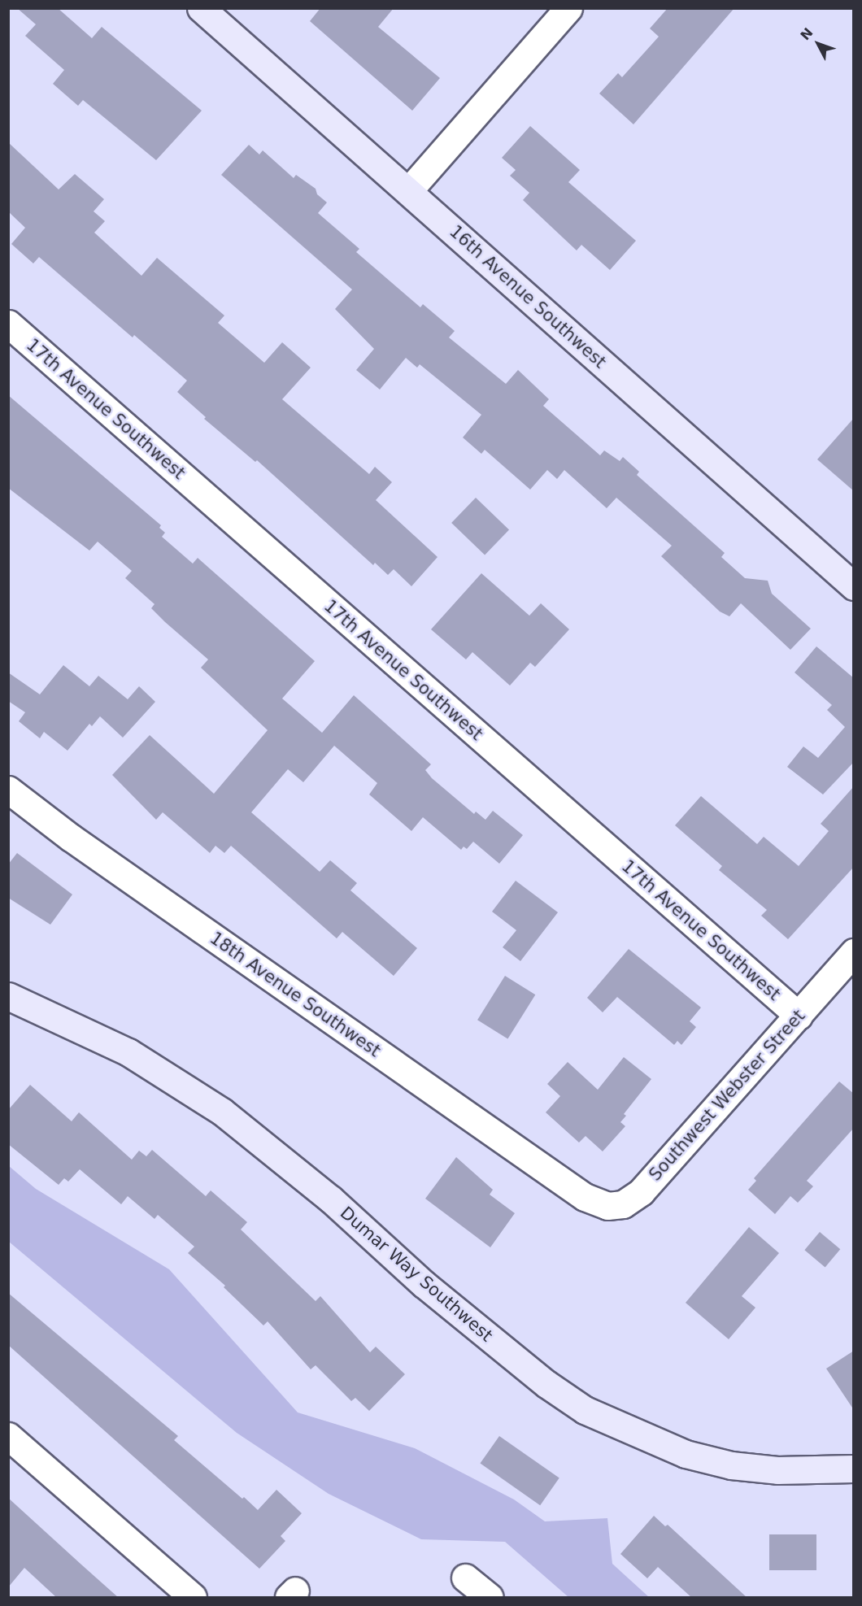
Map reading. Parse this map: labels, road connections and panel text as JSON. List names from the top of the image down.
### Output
{
  "streets": {
    "street": [
      "16th Avenue Southwest",
      "17th Avenue Southwest",
      "18th Avenue Southwest",
      "Southwest Webster Street",
      "Dumar Way Southwest"
    ]
  },
  "crossings": [
    ["17th Avenue Southwest", "Southwest Webster Street"],
    ["18th Avenue Southwest", "Southwest Webster Street"]
  ],
  "north": "top left"
}
